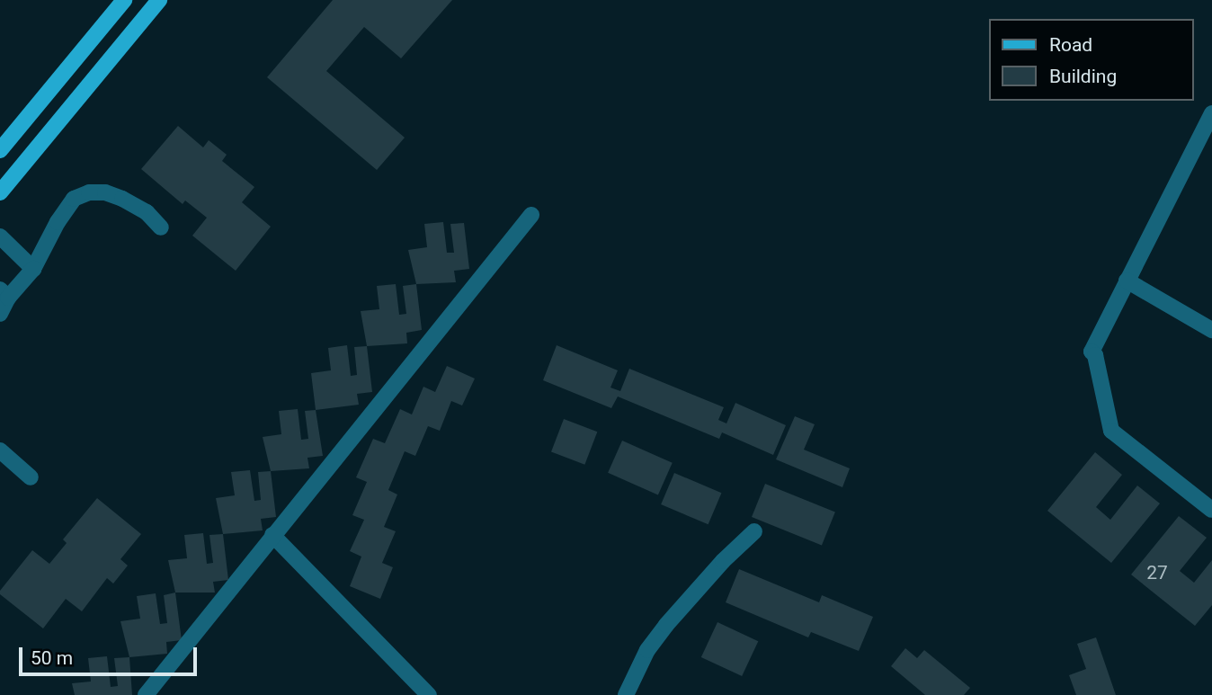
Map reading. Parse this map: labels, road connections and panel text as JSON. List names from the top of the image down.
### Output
{
  "house_numbers": ["27"],
  "legend": ["Road", "Building"],
  "scale_bar": "50 m"
}
